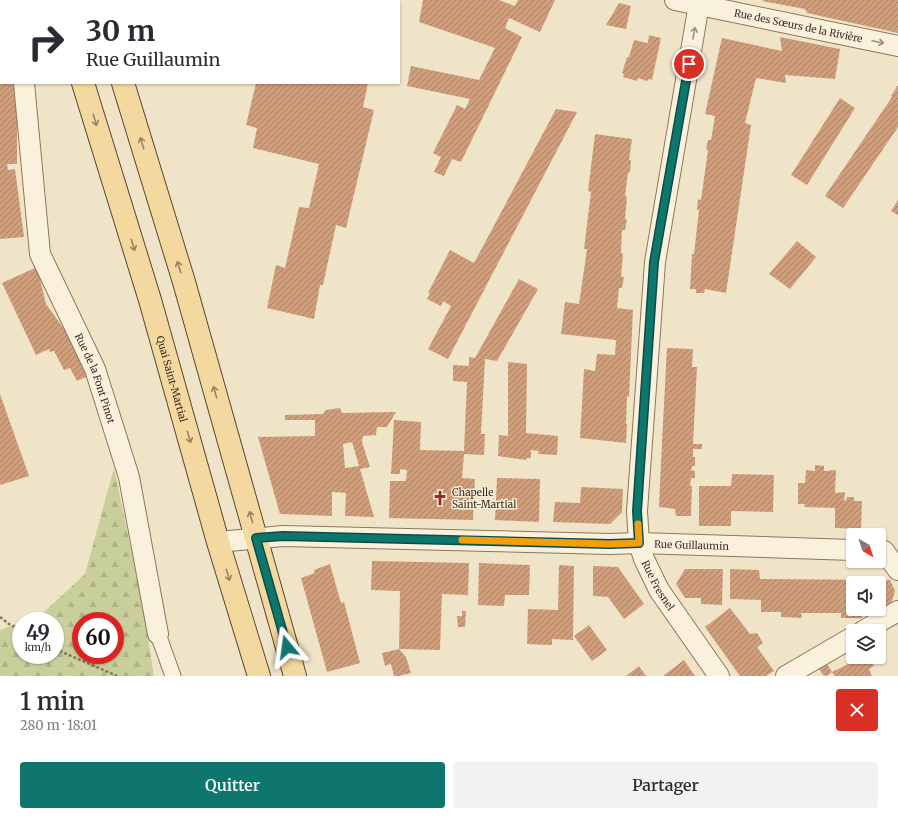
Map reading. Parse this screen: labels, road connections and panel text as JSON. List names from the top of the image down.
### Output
{
  "streets": {
    "main road": ["Quai Saint-Martial"],
    "street": [
      "Rue des Sœurs de la Rivière",
      "Rue de la Font Pinot",
      "Rue Guillaumin",
      "Rue Fresnel"
    ]
  },
  "crossings": [
    ["Rue des Sœurs de la Rivière", "Rue Fresnel"],
    ["Quai Saint-Martial", "Rue Guillaumin"],
    ["Rue Guillaumin", "Rue Fresnel"]
  ],
  "one_way": ["Rue des Sœurs de la Rivière", "Rue Fresnel"],
  "places": {
    "church": ["Chapelle Saint-Martial"]
  },
  "north": "bottom right",
  "page": {
    "turn": ["30 m", "Rue Guillaumin"],
    "speed": "49 km/h",
    "limit": "60",
    "heading": ["1 min", "280 m · 18:01"],
    "buttons": ["Quitter", "Partager"]
  }
}
